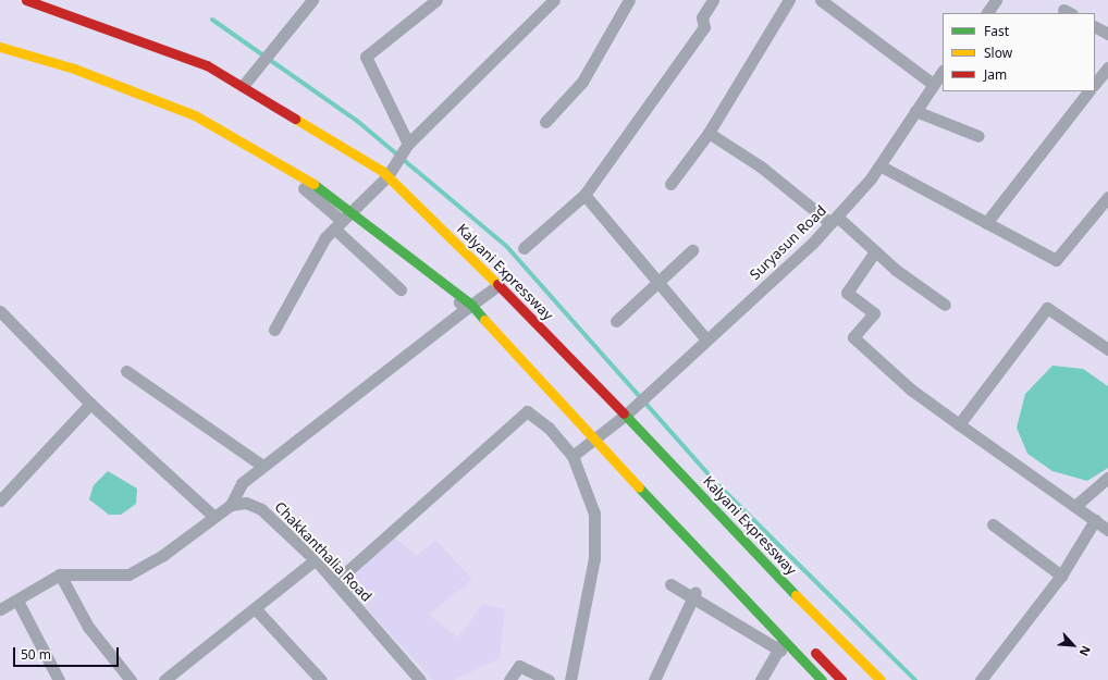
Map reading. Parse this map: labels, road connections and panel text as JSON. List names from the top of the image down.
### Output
{
  "streets": {
    "highway": ["Kalyani Expressway"],
    "street": ["Suryasun Road", "Chakkanthalia Road"]
  },
  "crossings": [
    ["Suryasun Road", "Kalyani Expressway"]
  ],
  "legend": ["Fast", "Slow", "Jam"],
  "scale_bar": "50 m",
  "north": "bottom right"
}
